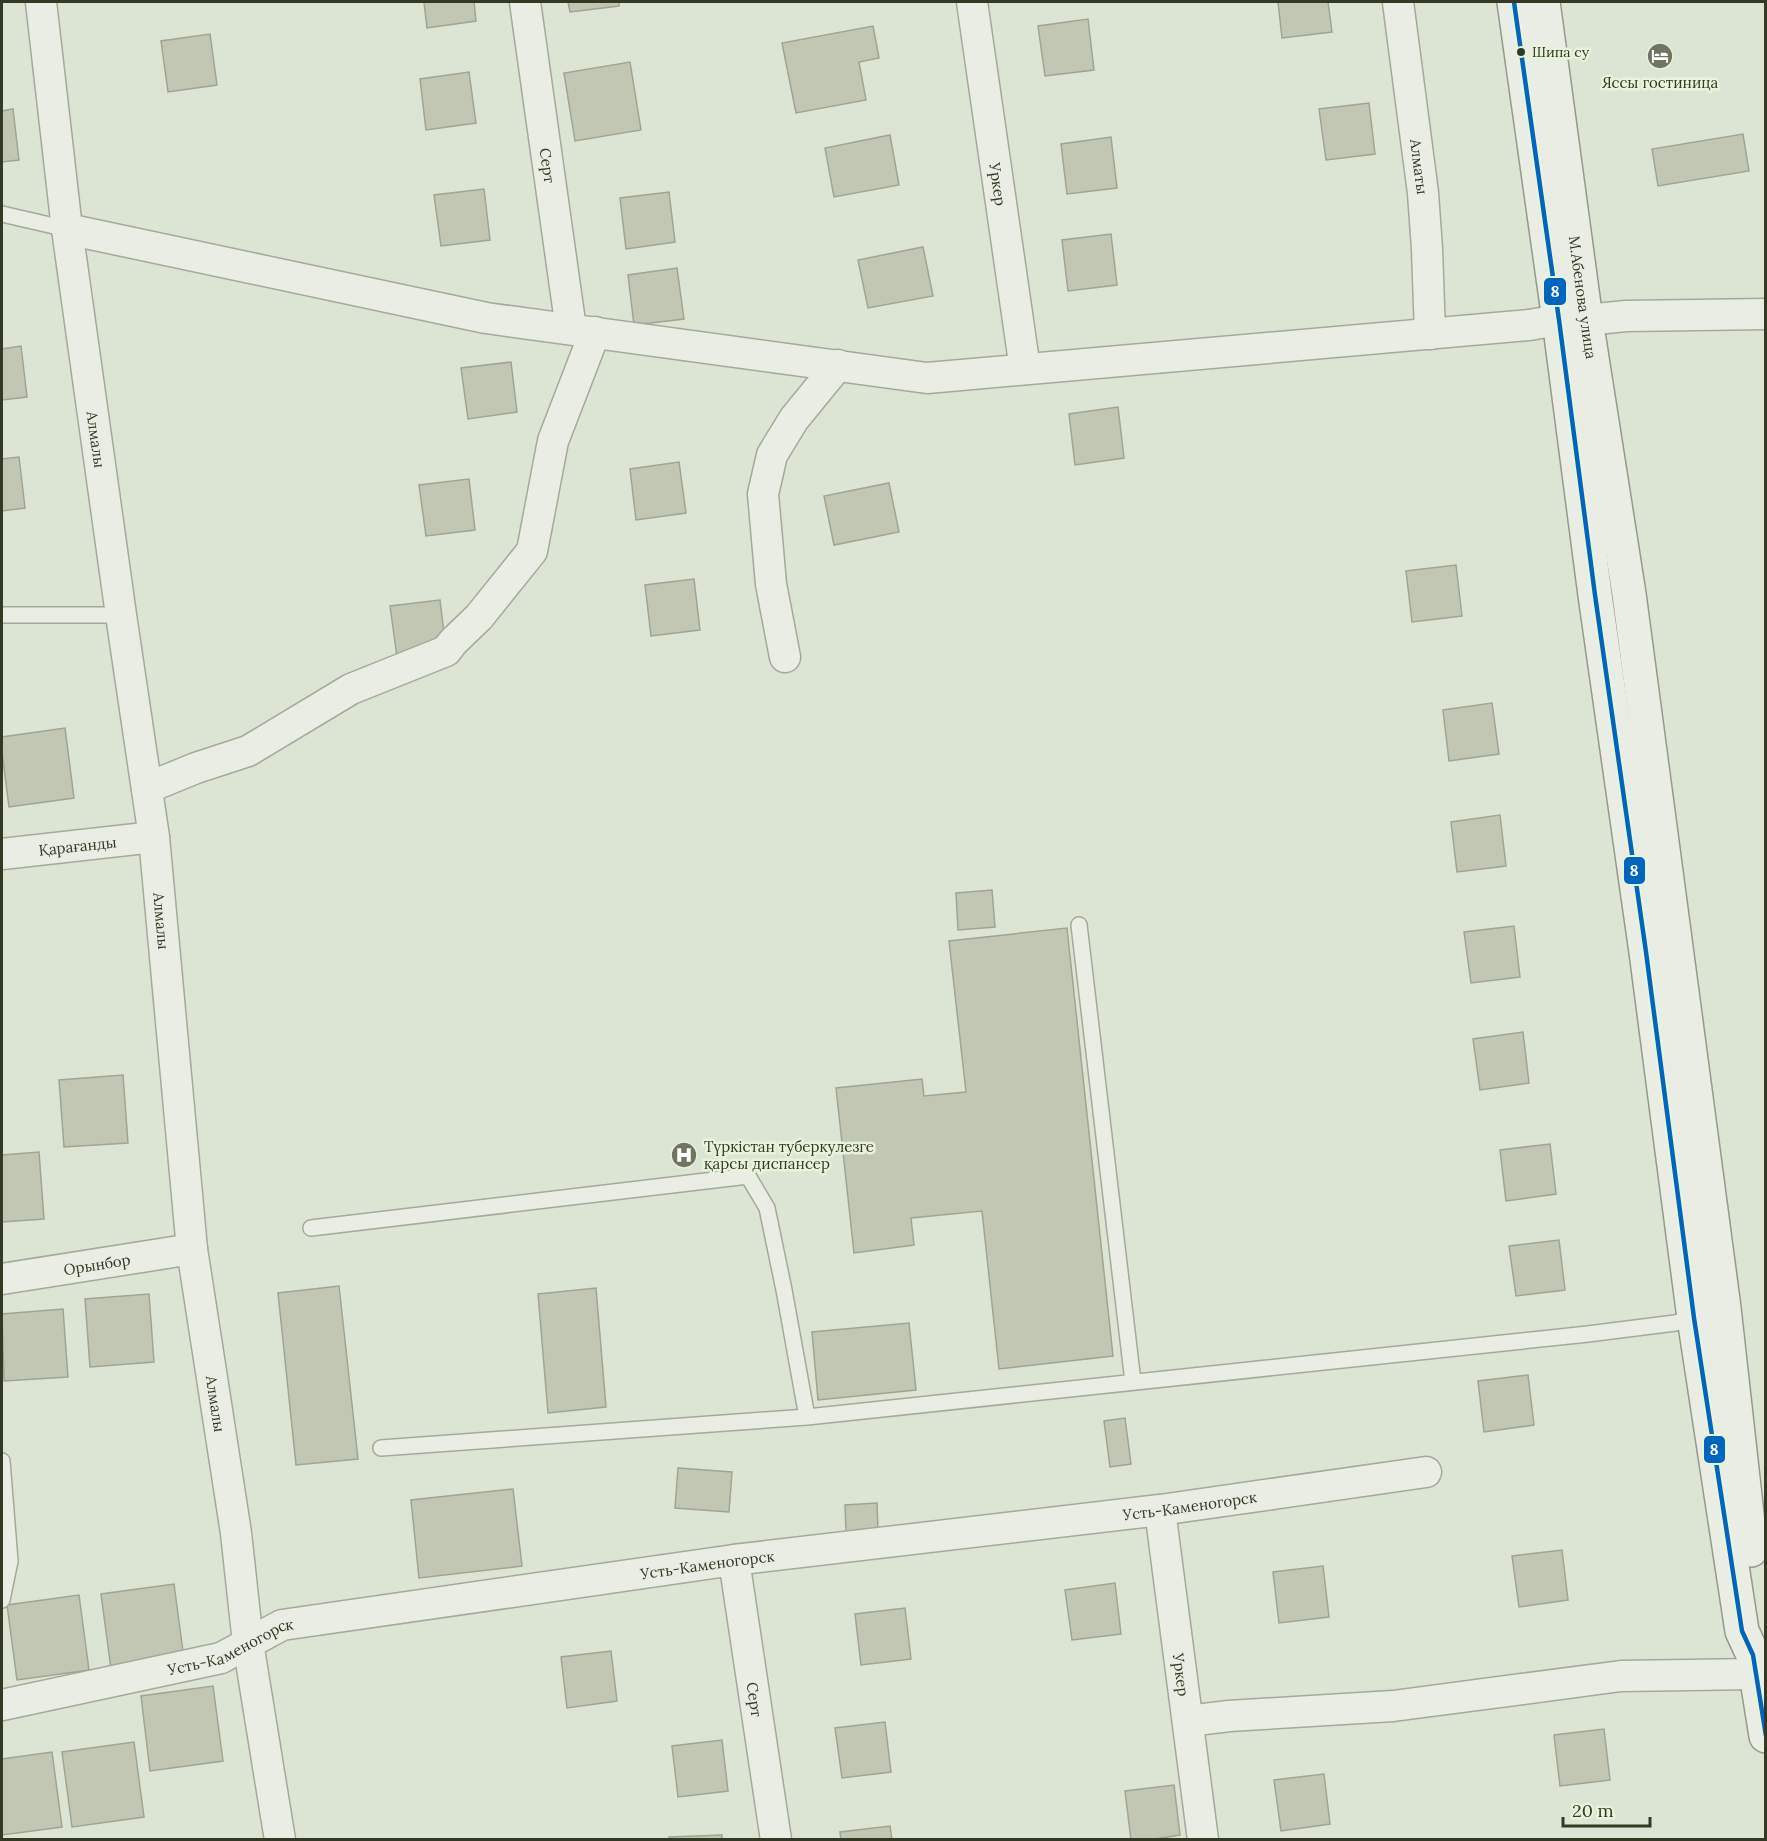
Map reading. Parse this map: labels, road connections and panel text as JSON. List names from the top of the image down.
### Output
{
  "streets": {
    "main road": ["М.Абенова улица"],
    "street": [
      "Серт",
      "Алматы",
      "Уркер",
      "Алмалы",
      "Қарағанды",
      "Орынбор",
      "Усть-Каменогорск"
    ]
  },
  "crossings": [
    ["Серт", "Усть-Каменогорск"],
    ["Уркер", "Усть-Каменогорск"],
    ["Алмалы", "Қарағанды"],
    ["Алмалы", "Орынбор"],
    ["Алмалы", "Усть-Каменогорск"]
  ],
  "places": {
    "other": ["Шипа су"],
    "hotel": ["Яссы гостиница"],
    "hospital": ["Түркістан туберкулезге қарсы диспансер"]
  },
  "lines": ["transit line 8"],
  "scale_bar": "20 m"
}
